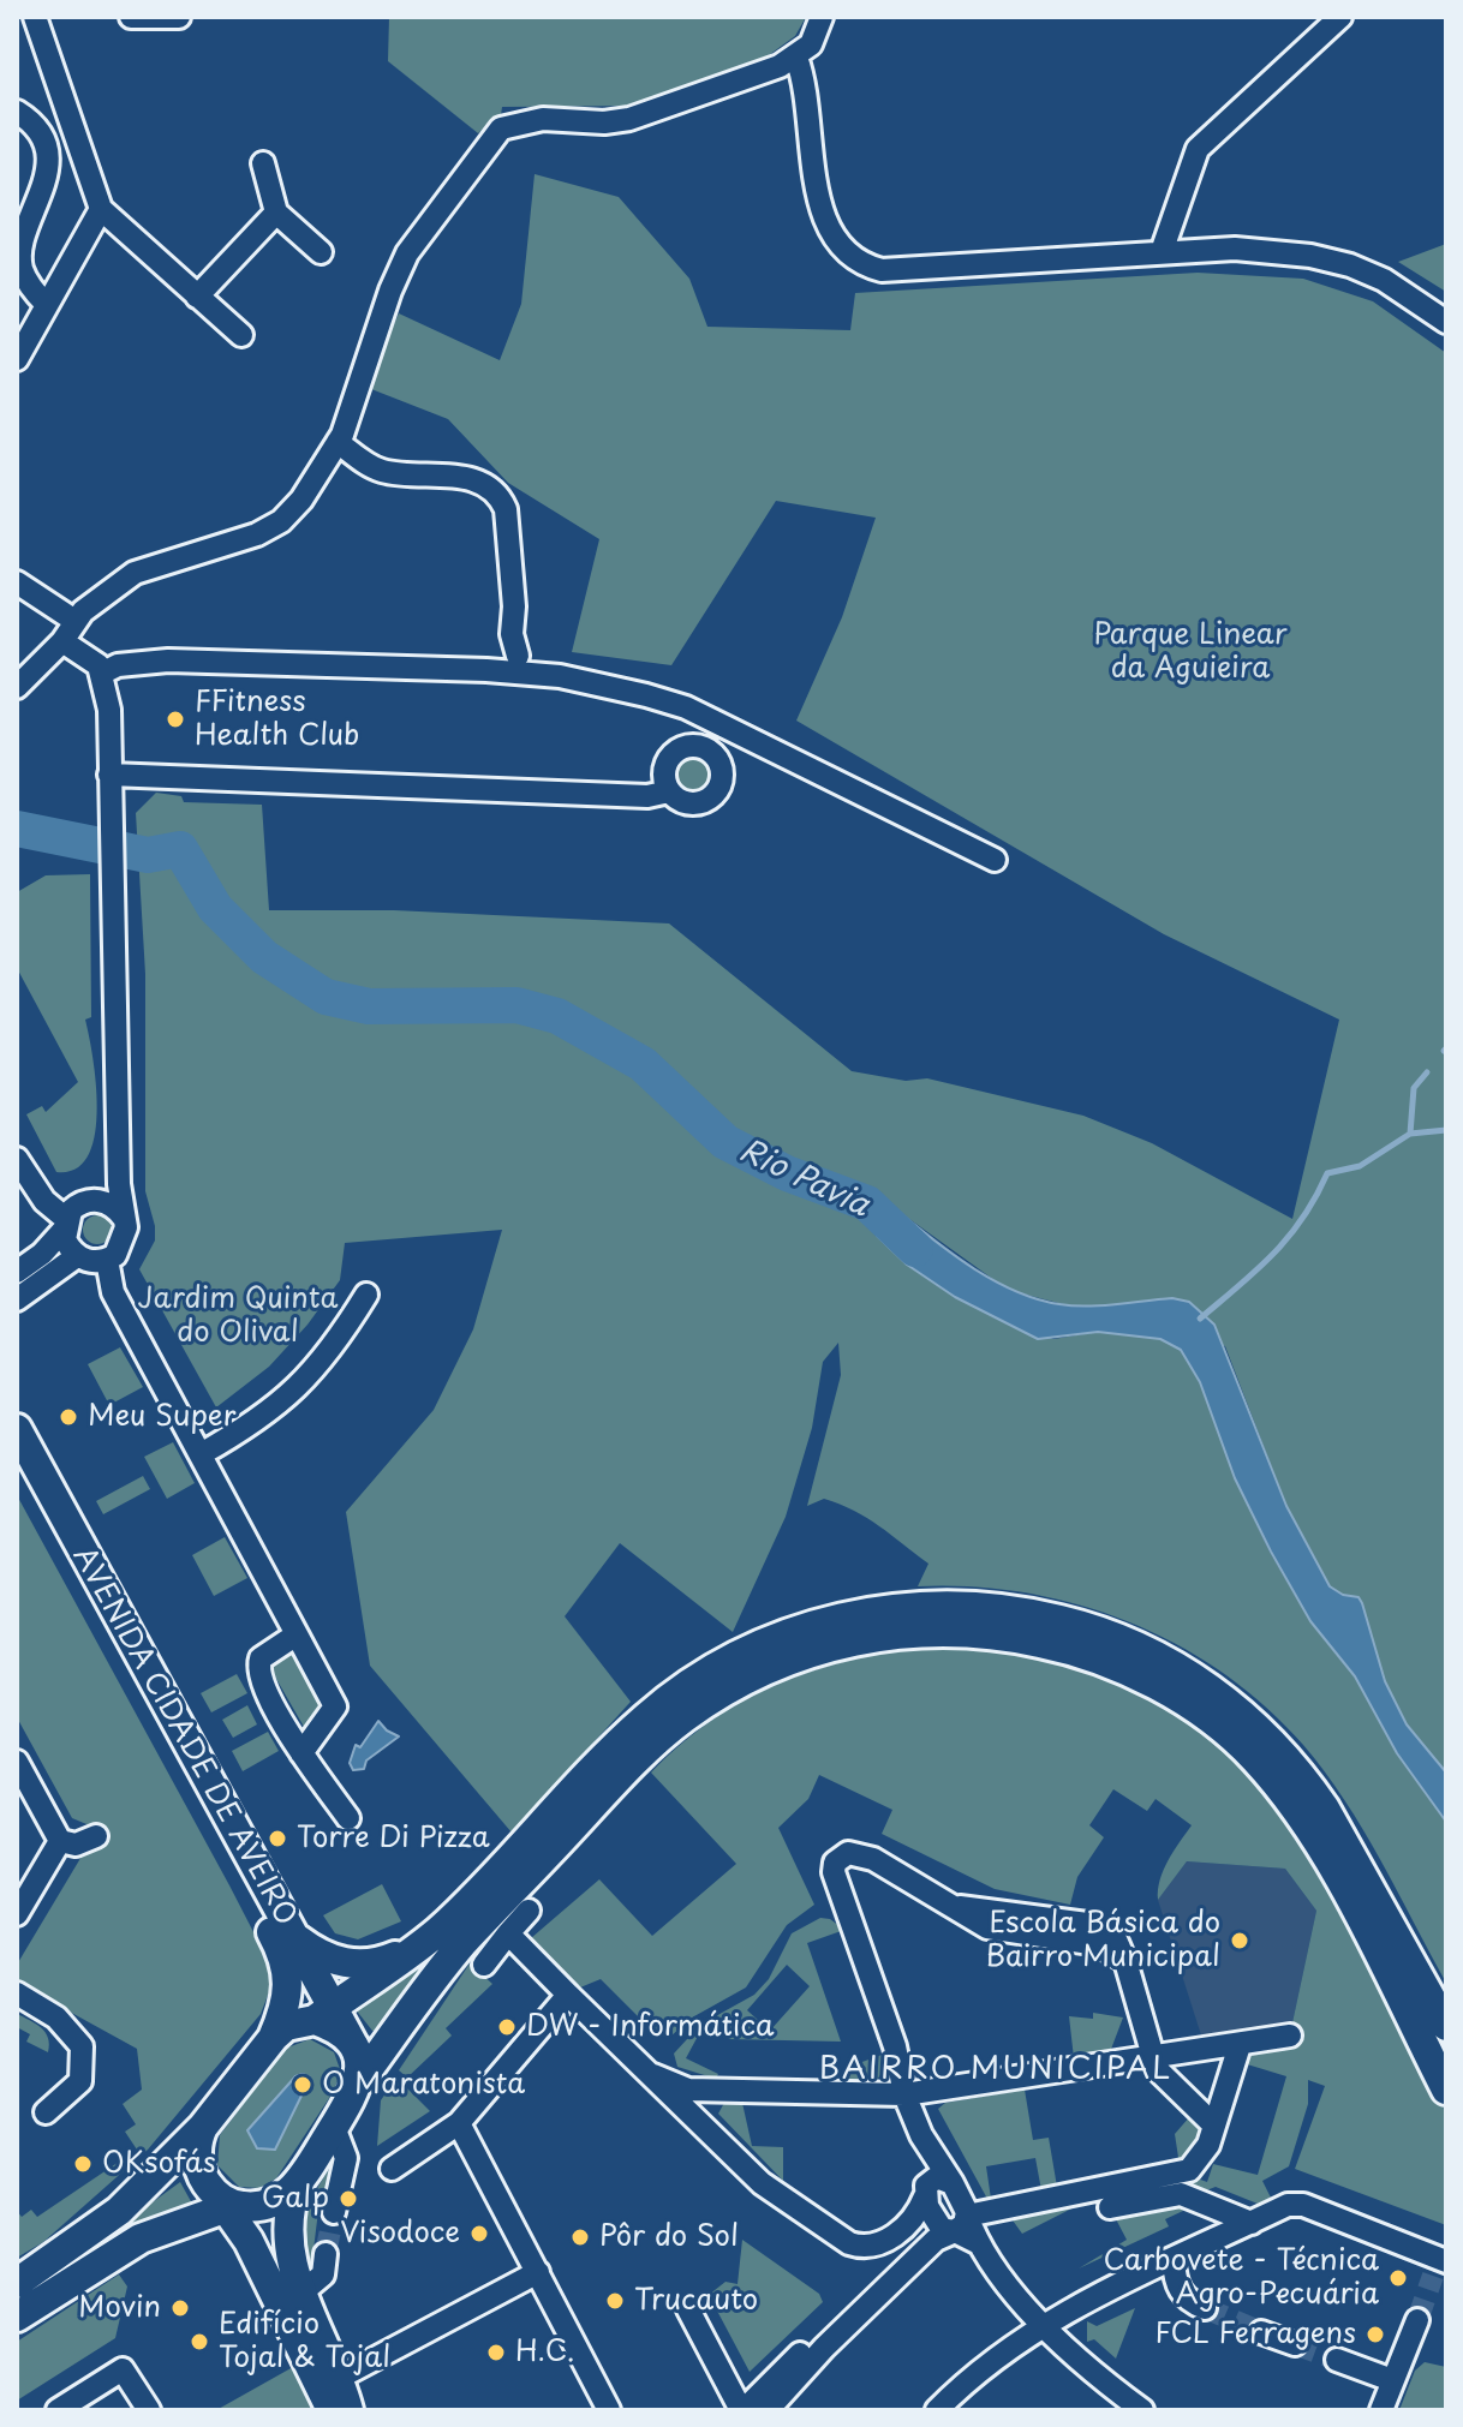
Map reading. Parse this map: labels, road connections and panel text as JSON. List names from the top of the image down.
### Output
{
  "streets": {
    "main road": ["AVENIDA CIDADE DE AVEIRO"]
  },
  "districts": ["BAIRRO MUNICIPAL"],
  "water": ["Rio Pavia"],
  "parks": ["Parque Linear da Aguieira", "Jardim Quinta do Olival"],
  "places": [
    "FFitness Health Club",
    "Meu Super",
    "Torre Di Pizza",
    "Escola Básica do Bairro Municipal",
    "DW - Informática",
    "O Maratonista",
    "OKsofás",
    "Galp",
    "Visodoce",
    "Pôr do Sol",
    "Carbovete - Técnica Agro-Pecuária",
    "Trucauto",
    "Movin",
    "FCL Ferragens",
    "Edifício Tojal & Tojal",
    "H.C."
  ]
}
